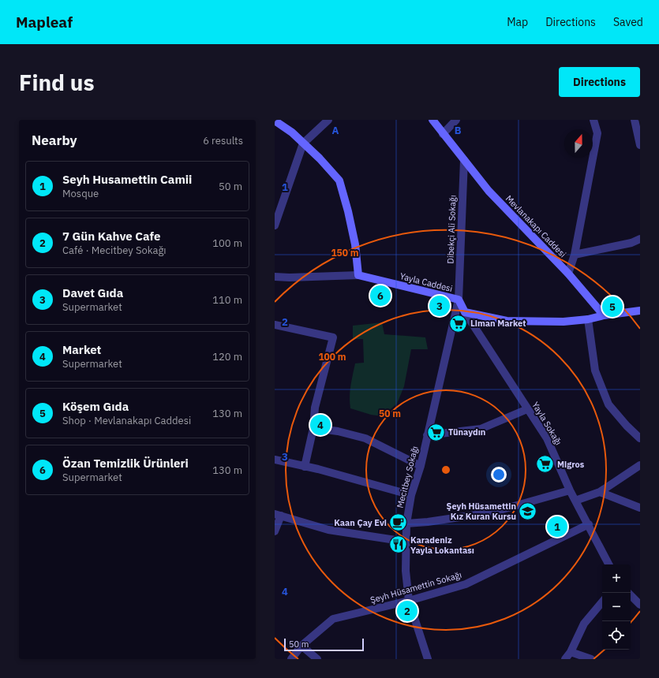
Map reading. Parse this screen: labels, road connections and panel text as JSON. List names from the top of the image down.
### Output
{
  "streets": {
    "street": [
      "Mevlanakapı Caddesi",
      "Dibekçi Ali Sokağı",
      "Yayla Caddesi",
      "Yayla Sokağı",
      "Meсitbey Sokağı",
      "Şeyh Hüsamettin Sokağı"
    ]
  },
  "crossings": [
    ["Mevlanakapı Caddesi", "Dibekçi Ali Sokağı"],
    ["Dibekçi Ali Sokağı", "Yayla Caddesi"],
    ["Dibekçi Ali Sokağı", "Meсitbey Sokağı"],
    ["Yayla Caddesi", "Yayla Sokağı"],
    ["Yayla Caddesi", "Meсitbey Sokağı"],
    ["Yayla Sokağı", "Şeyh Hüsamettin Sokağı"],
    ["Meсitbey Sokağı", "Şeyh Hüsamettin Sokağı"]
  ],
  "places": {
    "supermarket": ["Liman Market", "Tünaydın", "Migros"],
    "school or university": ["Şeyh Hüsamettin Kız Kuran Kursu"],
    "cafe": ["Kaan Çay Evi"],
    "restaurant": ["Karadeniz Yayla Lokantası"]
  },
  "scale_bar": "50 m",
  "north": "top",
  "page": {
    "header": "Mapleaf",
    "nav": ["Map", "Directions", "Saved"],
    "buttons": "Directions",
    "title": "Find us",
    "heading": ["Nearby", "6 results"],
    "list": [
      {
        "mark": "1",
        "name": "Seyh Husamettin Camii",
        "note": "Mosque",
        "value": "50 m"
      },
      {
        "mark": "2",
        "name": "7 Gün Kahve Cafe",
        "note": "Café · Meсitbey Sokağı",
        "value": "100 m"
      },
      {
        "mark": "3",
        "name": "Davet Gıda",
        "note": "Supermarket",
        "value": "110 m"
      },
      {
        "mark": "4",
        "name": "Market",
        "note": "Supermarket",
        "value": "120 m"
      },
      {
        "mark": "5",
        "name": "Köşem Gıda",
        "note": "Shop · Mevlanakapı Caddesi",
        "value": "130 m"
      },
      {
        "mark": "6",
        "name": "Özan Temizlik Ürünleri",
        "note": "Supermarket",
        "value": "130 m"
      }
    ],
    "pins": [
      "6",
      "3",
      "5",
      "4",
      "1",
      "2"
    ],
    "map_buttons": ["+", "−"],
    "scale": "50 m"
  },
  "grid": {
    "columns": ["A", "B"],
    "rows": [
      "1",
      "2",
      "3",
      "4"
    ]
  },
  "rings": ["150 m", "100 m", "50 m"]
}
